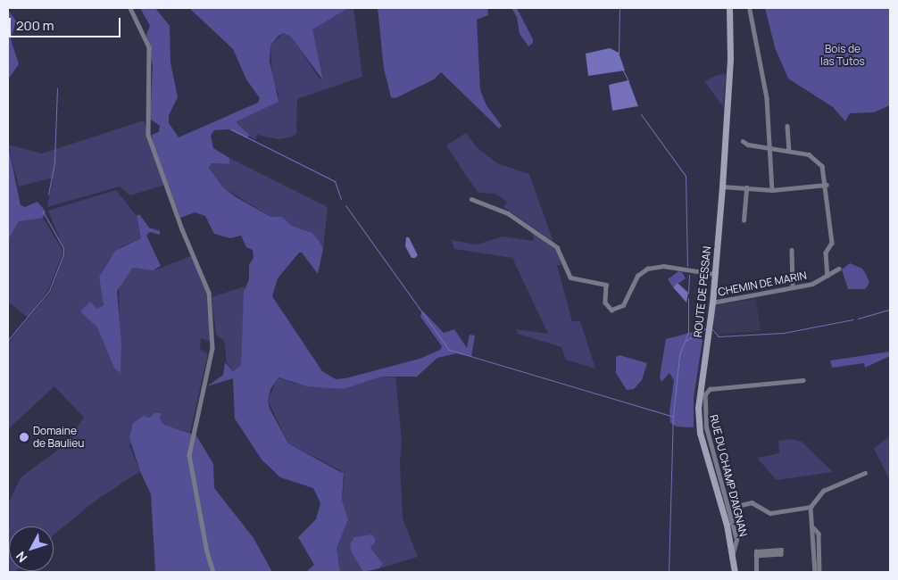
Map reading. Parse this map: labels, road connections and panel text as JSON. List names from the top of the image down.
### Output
{
  "streets": {
    "main road": ["ROUTE DE PESSAN"],
    "street": ["CHEMIN DE MARIN", "RUE DU CHAMP D'AIGNAN"]
  },
  "crossings": [
    ["CHEMIN DE MARIN", "ROUTE DE PESSAN"],
    ["ROUTE DE PESSAN", "RUE DU CHAMP D'AIGNAN"]
  ],
  "parks": ["Bois de las Tutos"],
  "places": ["Domaine de Baulieu"],
  "scale_bar": "200 m",
  "north": "bottom left"
}
